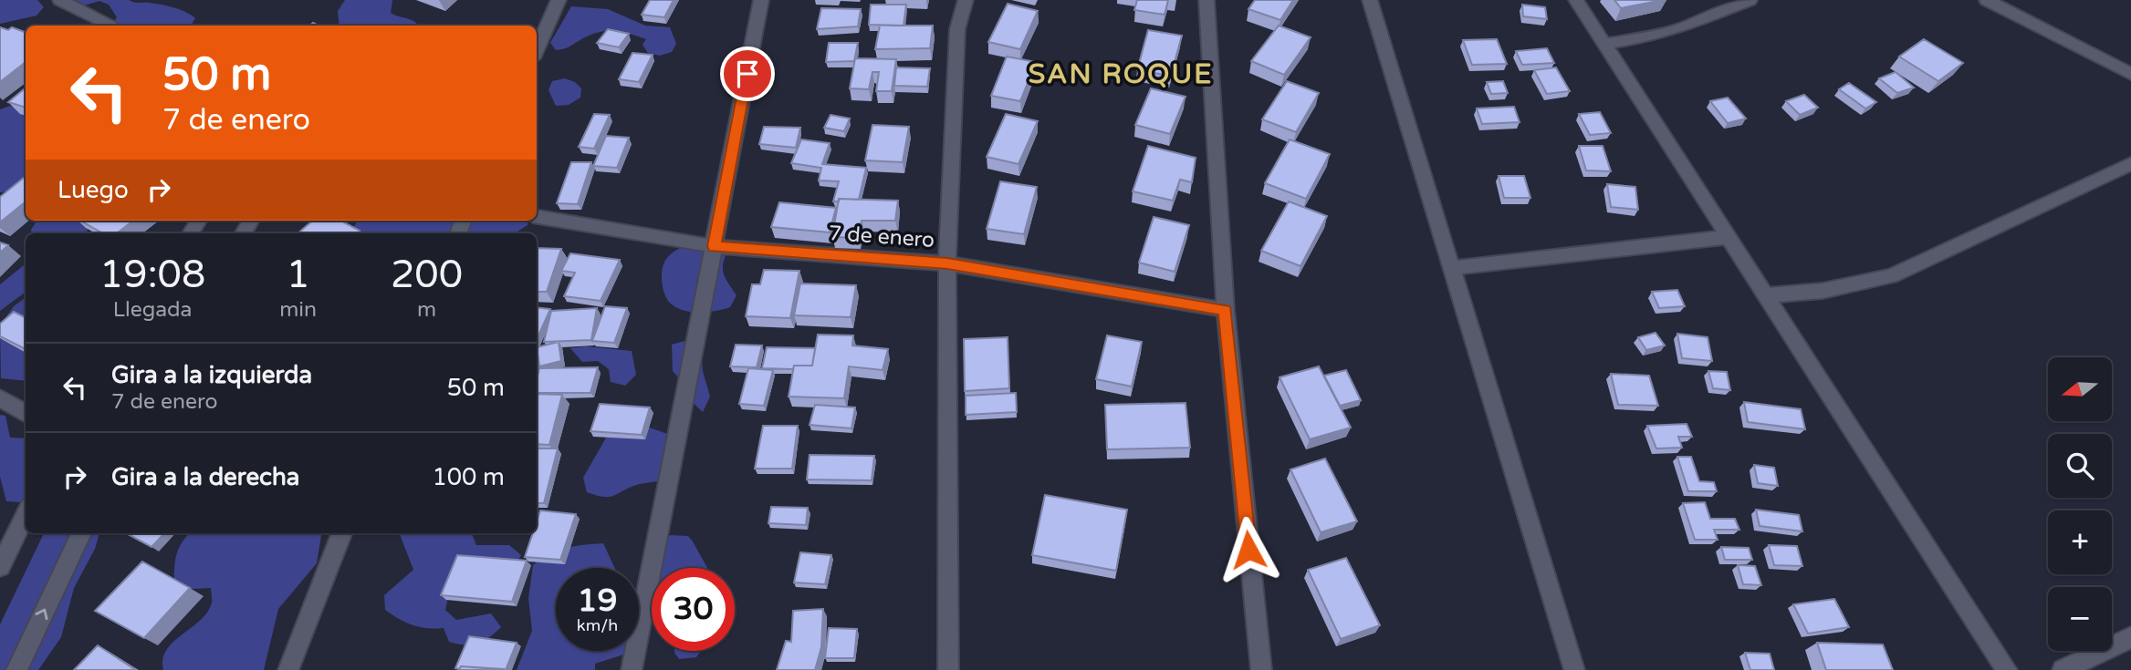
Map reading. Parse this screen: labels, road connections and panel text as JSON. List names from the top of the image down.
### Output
{
  "streets": {
    "street": ["7 de enero"]
  },
  "districts": ["SAN ROQUE"],
  "north": "left",
  "page": {
    "turn": ["50 m", "7 de enero"],
    "then": "Luego",
    "eta": [
      "19:08",
      "Llegada",
      "1",
      "min",
      "200",
      "m"
    ],
    "list": [
      {
        "name": "Gira a la izquierda",
        "note": "7 de enero",
        "value": "50 m"
      },
      {
        "name": "Gira a la derecha",
        "value": "100 m"
      }
    ],
    "map_buttons": ["+", "−"],
    "speed": "19 km/h",
    "limit": "30"
  }
}
